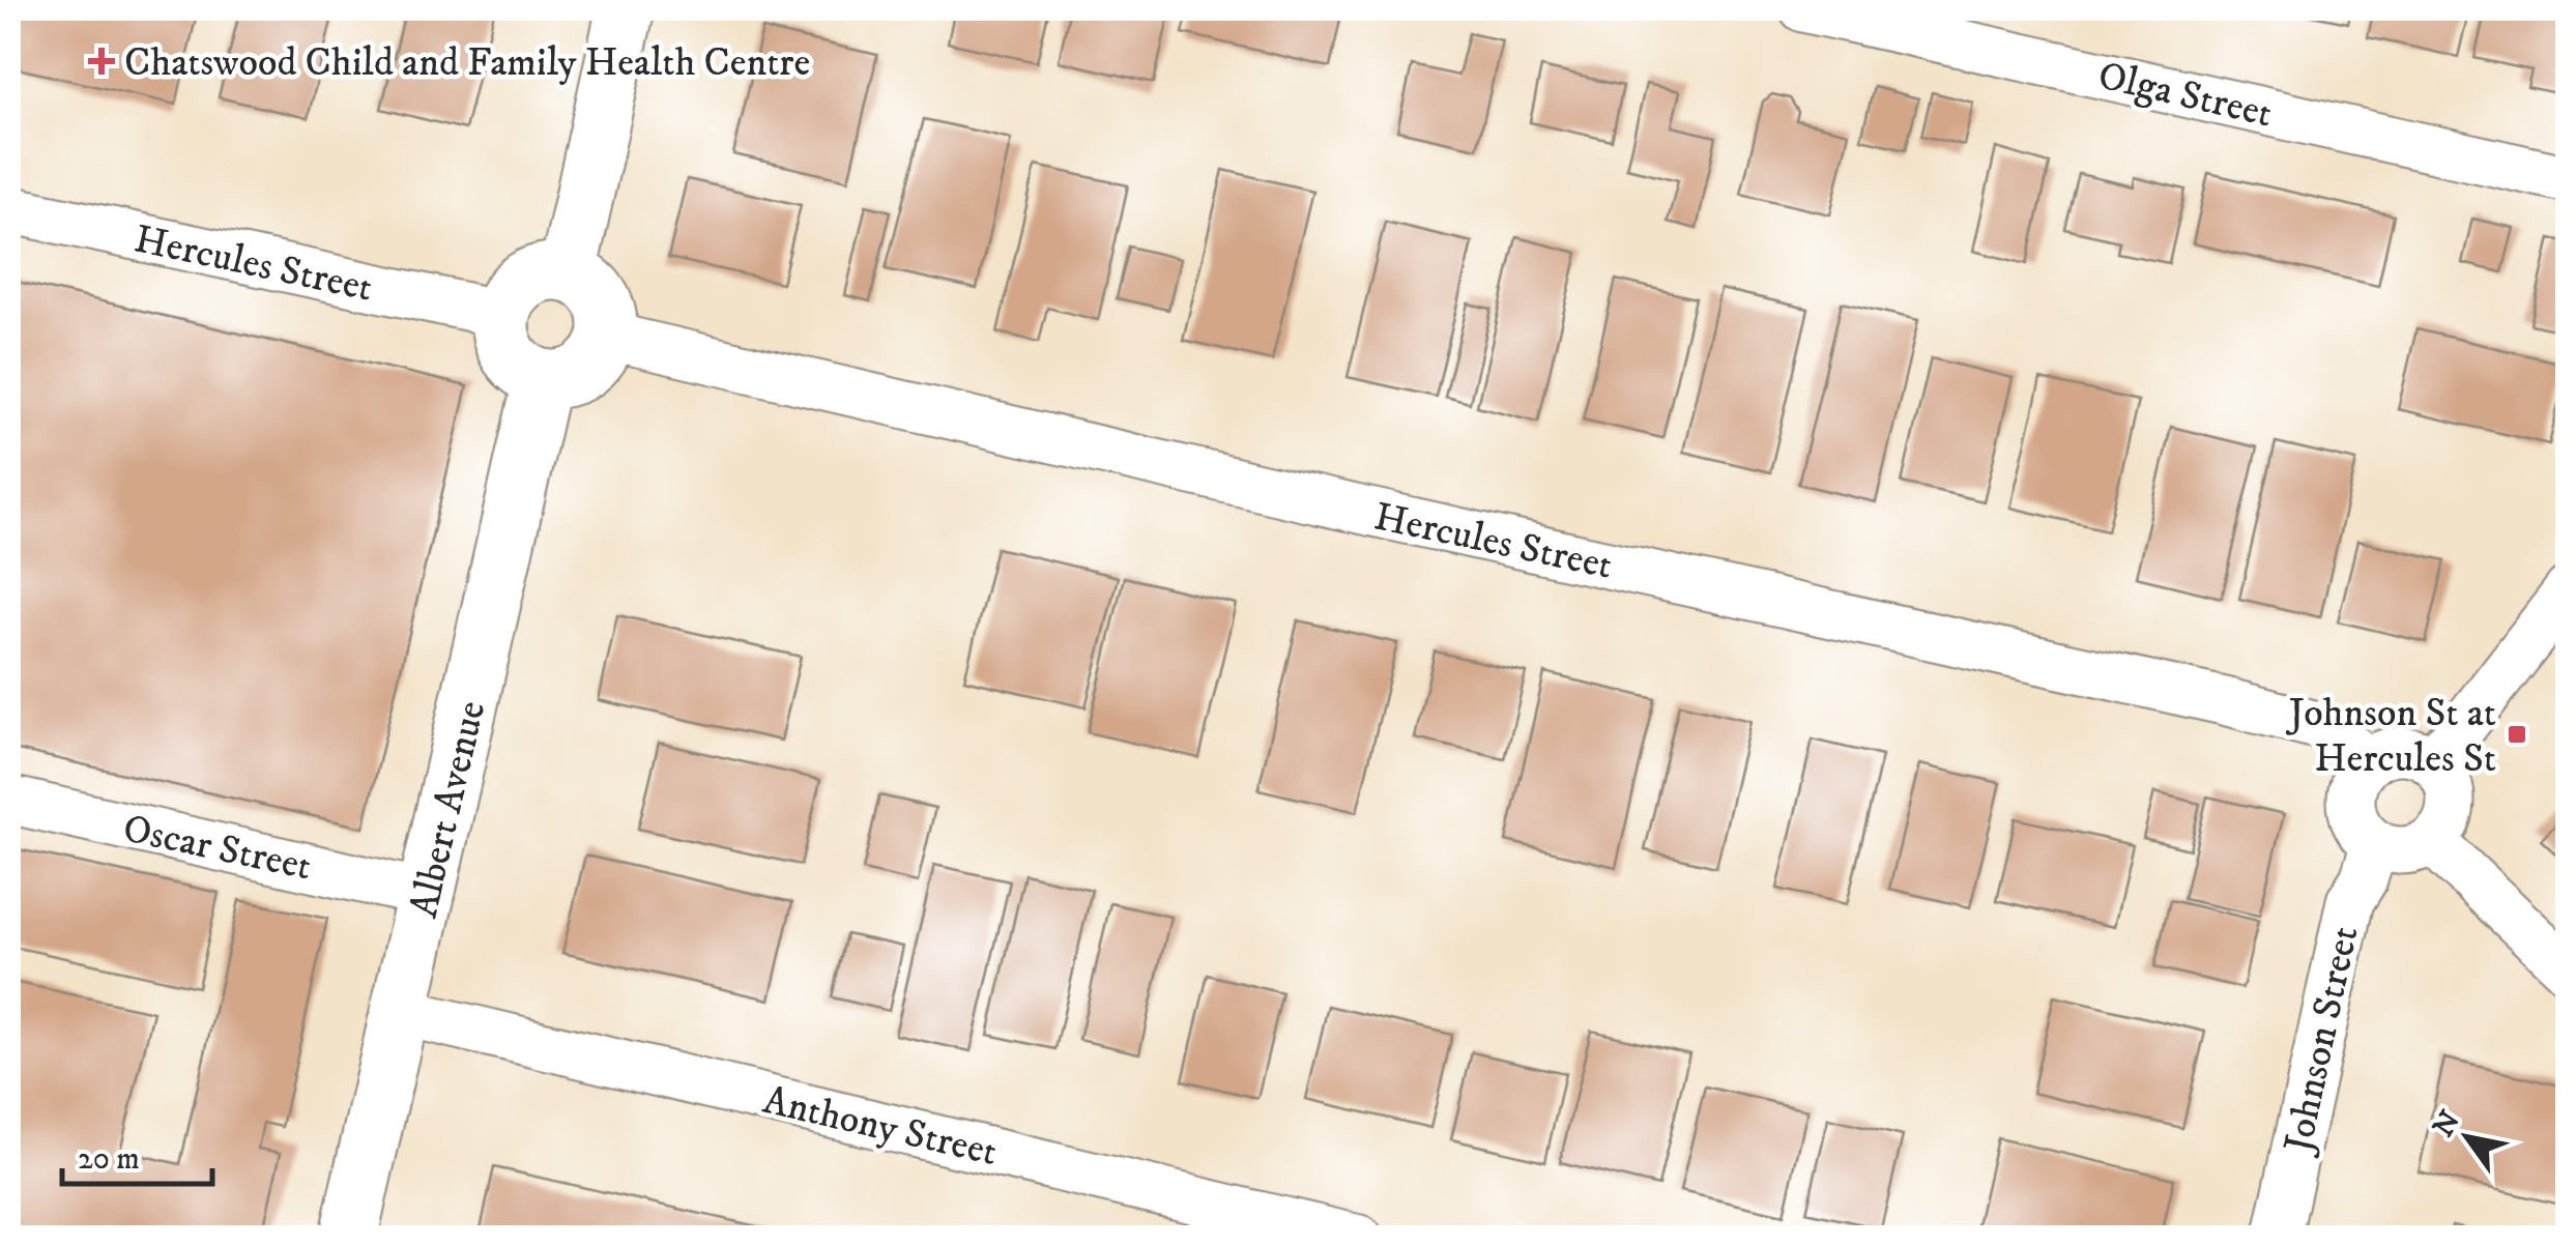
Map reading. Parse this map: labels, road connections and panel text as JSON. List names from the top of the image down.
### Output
{
  "streets": {
    "street": [
      "Olga Street",
      "Hercules Street",
      "Albert Avenue",
      "Oscar Street",
      "Johnson Street",
      "Anthony Street"
    ]
  },
  "crossings": [
    ["Hercules Street", "Albert Avenue"],
    ["Hercules Street", "Johnson Street"],
    ["Albert Avenue", "Oscar Street"],
    ["Albert Avenue", "Anthony Street"]
  ],
  "places": {
    "health": ["Chatswood Child and Family Health Centre"],
    "transit": ["Johnson St at Hercules St"]
  },
  "scale_bar": "20 m",
  "north": "top left"
}
